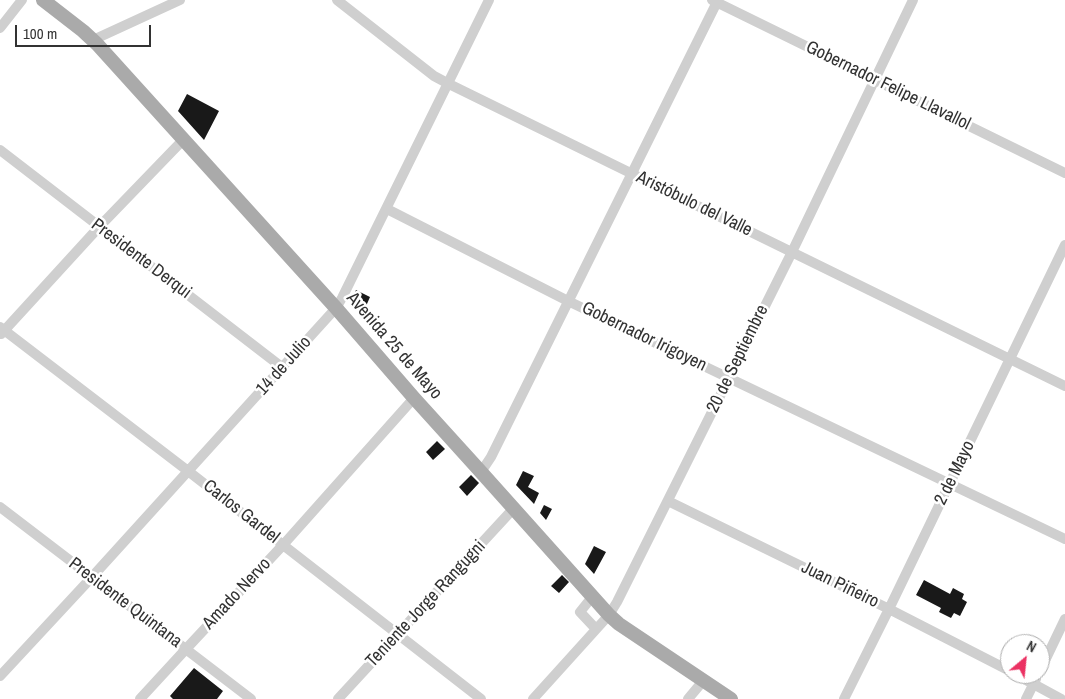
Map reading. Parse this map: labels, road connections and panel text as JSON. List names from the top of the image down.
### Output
{
  "streets": {
    "main road": ["Avenida 25 de Mayo"],
    "street": [
      "Gobernador Felipe Llavallol",
      "Aristóbulo del Valle",
      "Presidente Derqui",
      "Gobernador Irigoyen",
      "20 de Septiembre",
      "14 de Julio",
      "2 de Mayo",
      "Carlos Gardel",
      "Juan Piñeiro",
      "Amado Nervo",
      "Presidente Quintana",
      "Teniente Jorge Rangugni"
    ]
  },
  "crossings": [
    ["Gobernador Felipe Llavallol", "20 de Septiembre"],
    ["Aristóbulo del Valle", "20 de Septiembre"],
    ["Aristóbulo del Valle", "14 de Julio"],
    ["Aristóbulo del Valle", "2 de Mayo"],
    ["Presidente Derqui", "14 de Julio"],
    ["Gobernador Irigoyen", "20 de Septiembre"],
    ["Gobernador Irigoyen", "14 de Julio"],
    ["Gobernador Irigoyen", "2 de Mayo"],
    ["Avenida 25 de Mayo", "20 de Septiembre"],
    ["Avenida 25 de Mayo", "14 de Julio"],
    ["Avenida 25 de Mayo", "Amado Nervo"],
    ["Avenida 25 de Mayo", "Teniente Jorge Rangugni"],
    ["20 de Septiembre", "Juan Piñeiro"],
    ["14 de Julio", "Carlos Gardel"],
    ["14 de Julio", "Presidente Quintana"],
    ["2 de Mayo", "Juan Piñeiro"],
    ["Carlos Gardel", "Amado Nervo"],
    ["Carlos Gardel", "Teniente Jorge Rangugni"],
    ["Amado Nervo", "Presidente Quintana"]
  ],
  "scale_bar": "100 m",
  "north": "top right"
}
